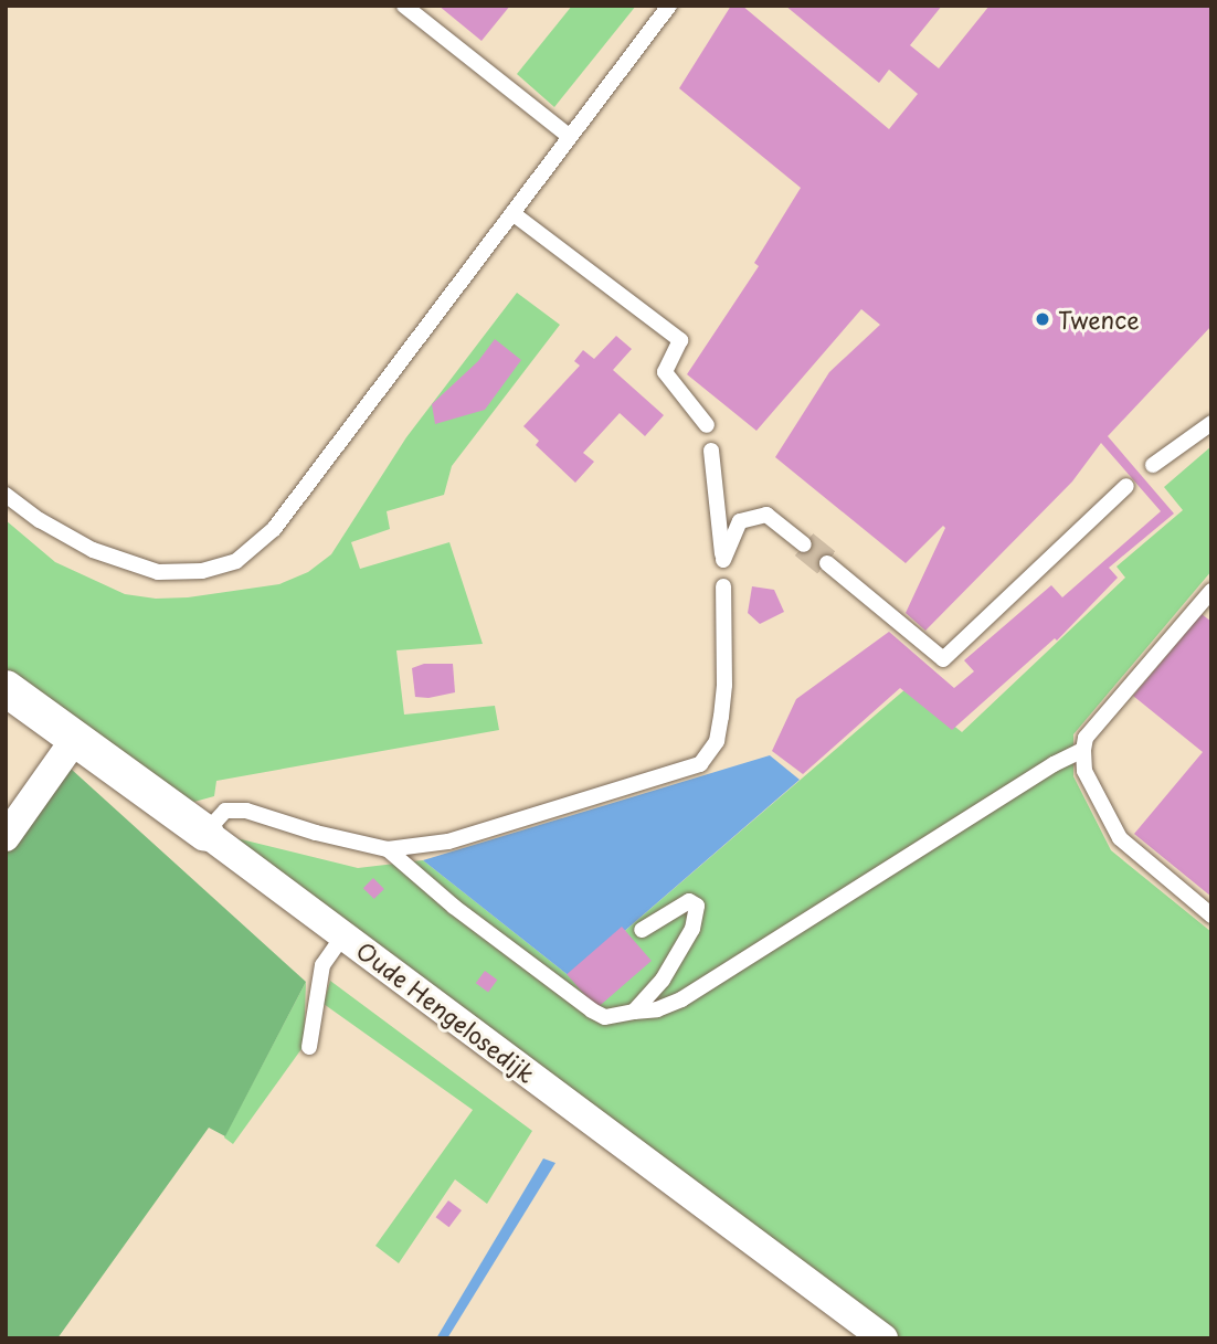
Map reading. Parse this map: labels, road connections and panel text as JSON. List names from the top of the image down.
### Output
{
  "streets": {
    "street": ["Oude Hengelosedijk"]
  },
  "places": ["Twence"]
}
